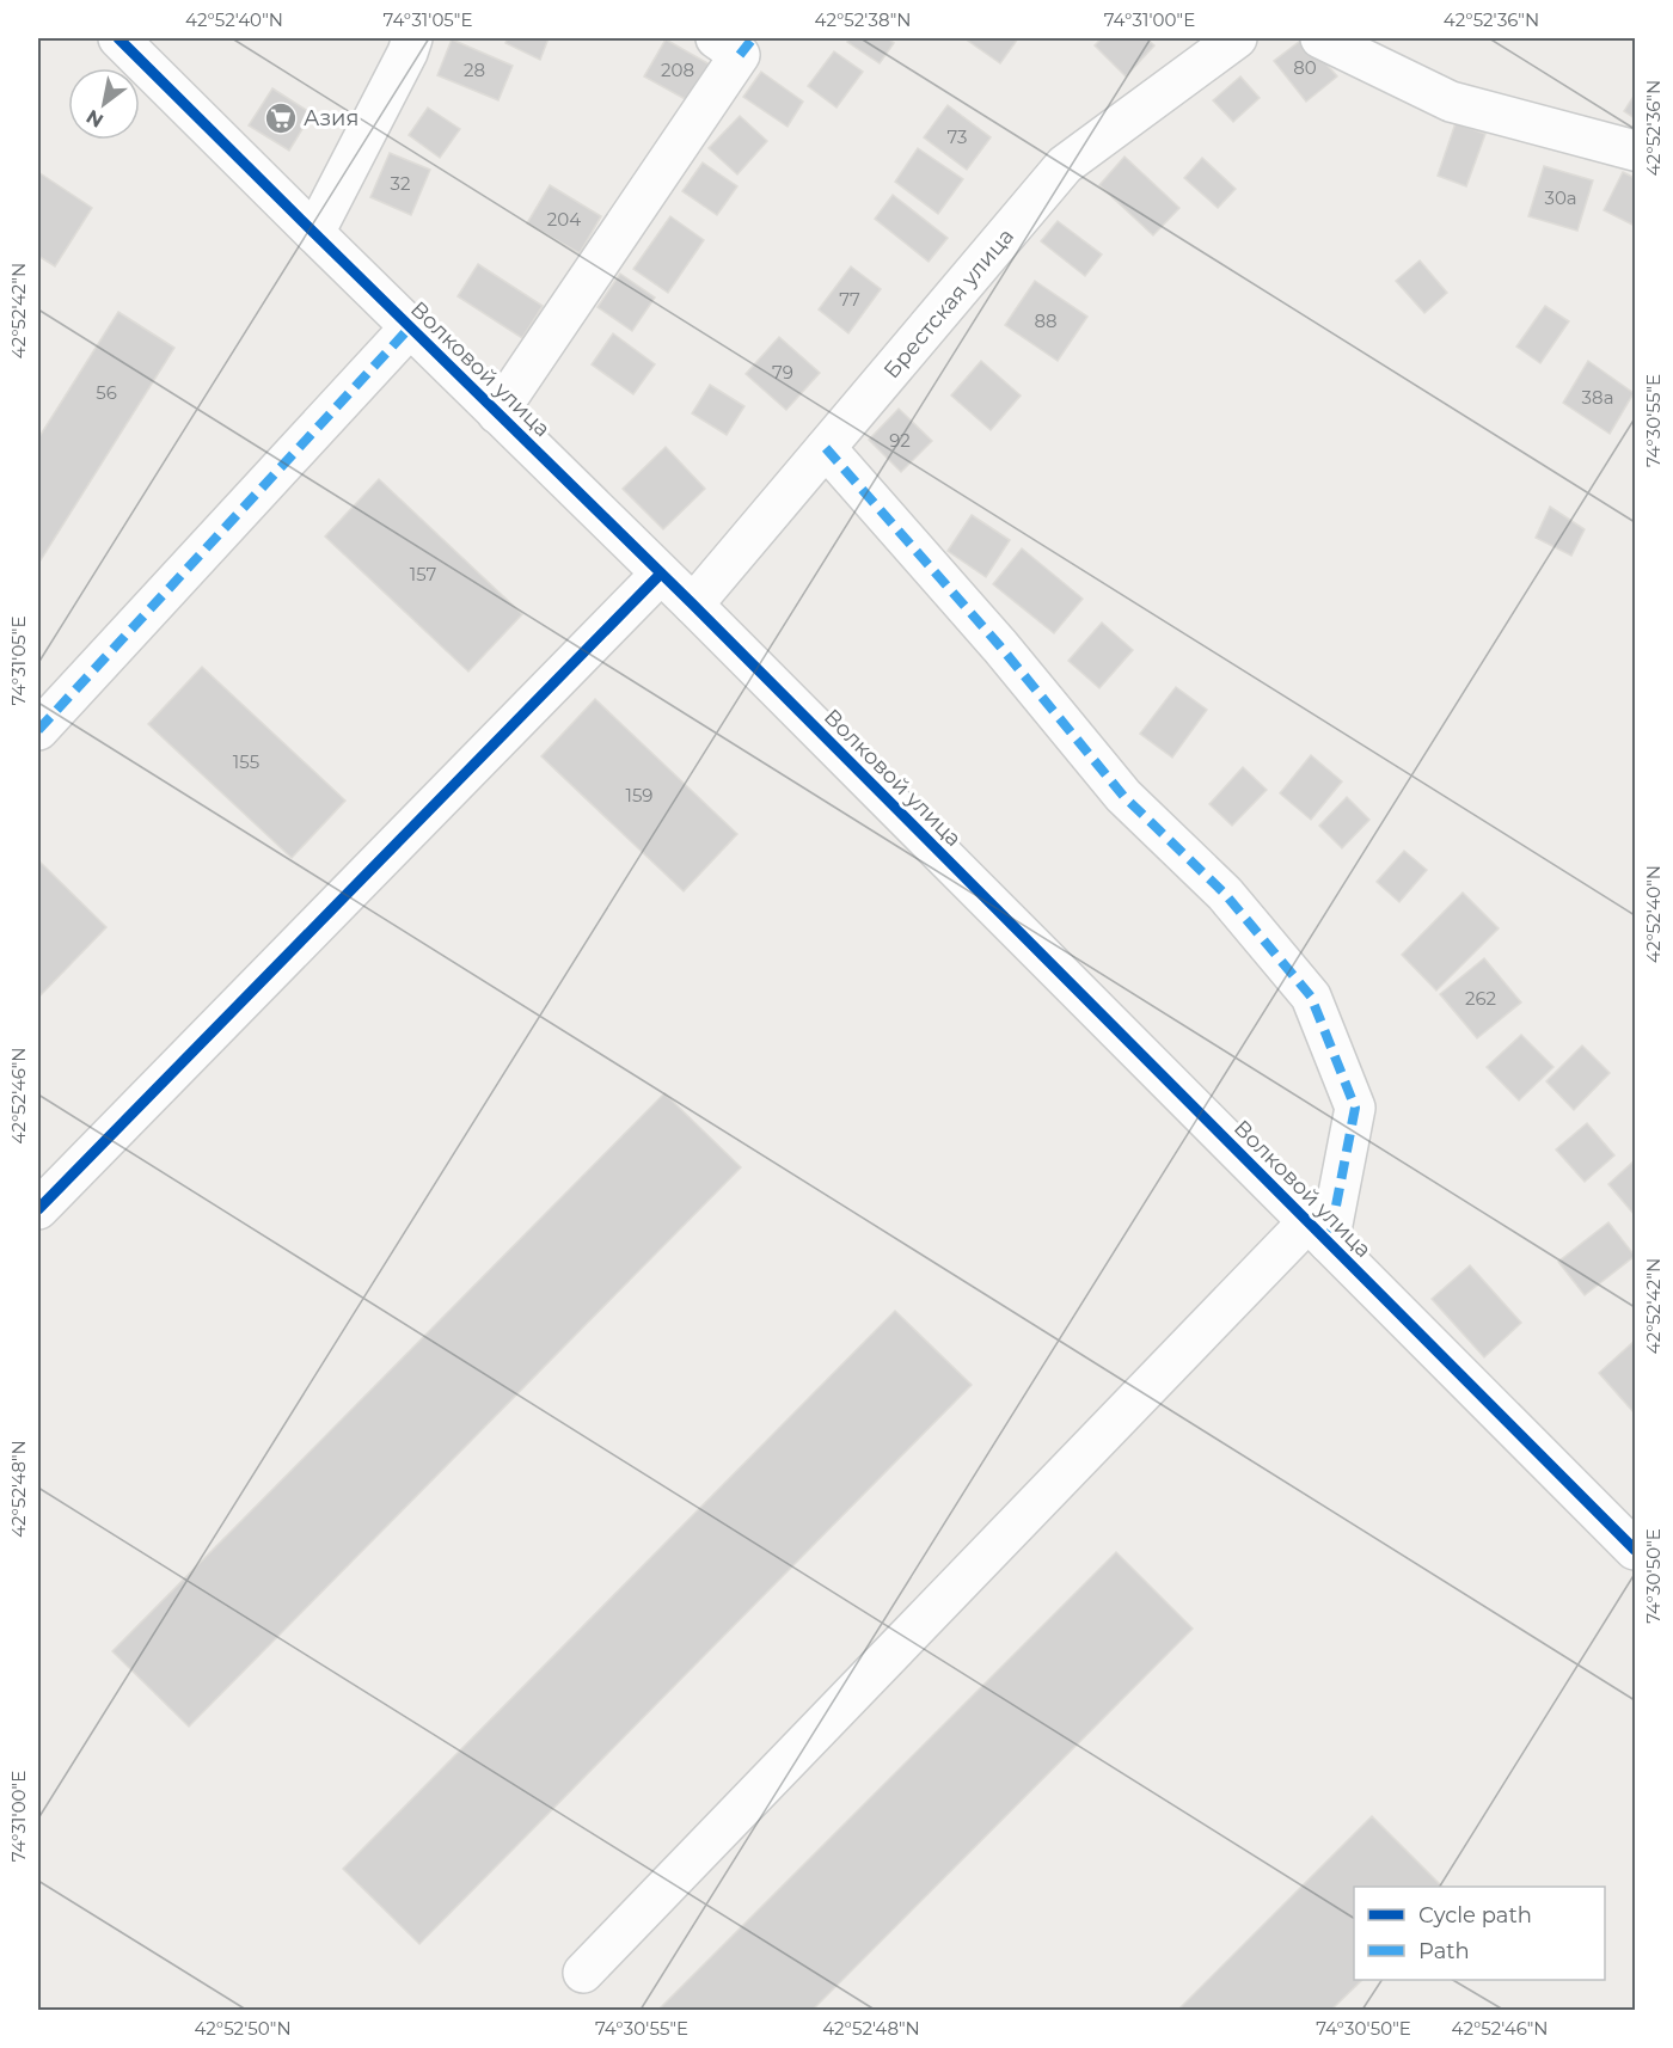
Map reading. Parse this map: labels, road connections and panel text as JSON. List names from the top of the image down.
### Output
{
  "streets": {
    "street": ["Брестская улица", "Волковой улица"]
  },
  "crossings": [
    ["Брестская улица", "Волковой улица"]
  ],
  "places": {
    "supermarket": ["Азия"]
  },
  "house_numbers": [
    "80",
    "28",
    "208",
    "73",
    "32",
    "30а",
    "204",
    "77",
    "88",
    "79",
    "56",
    "38а",
    "92",
    "157",
    "155",
    "159",
    "262"
  ],
  "legend": ["Cycle path", "Path"],
  "north": "bottom left",
  "coordinates": [
    "42°52'40\"N",
    "74°31'05\"E",
    "42°52'38\"N",
    "74°31'00\"E",
    "42°52'36\"N",
    "42°52'42\"N",
    "74°30'55\"E",
    "42°52'46\"N",
    "42°52'48\"N",
    "74°30'50\"E",
    "42°52'50\"N"
  ]
}
